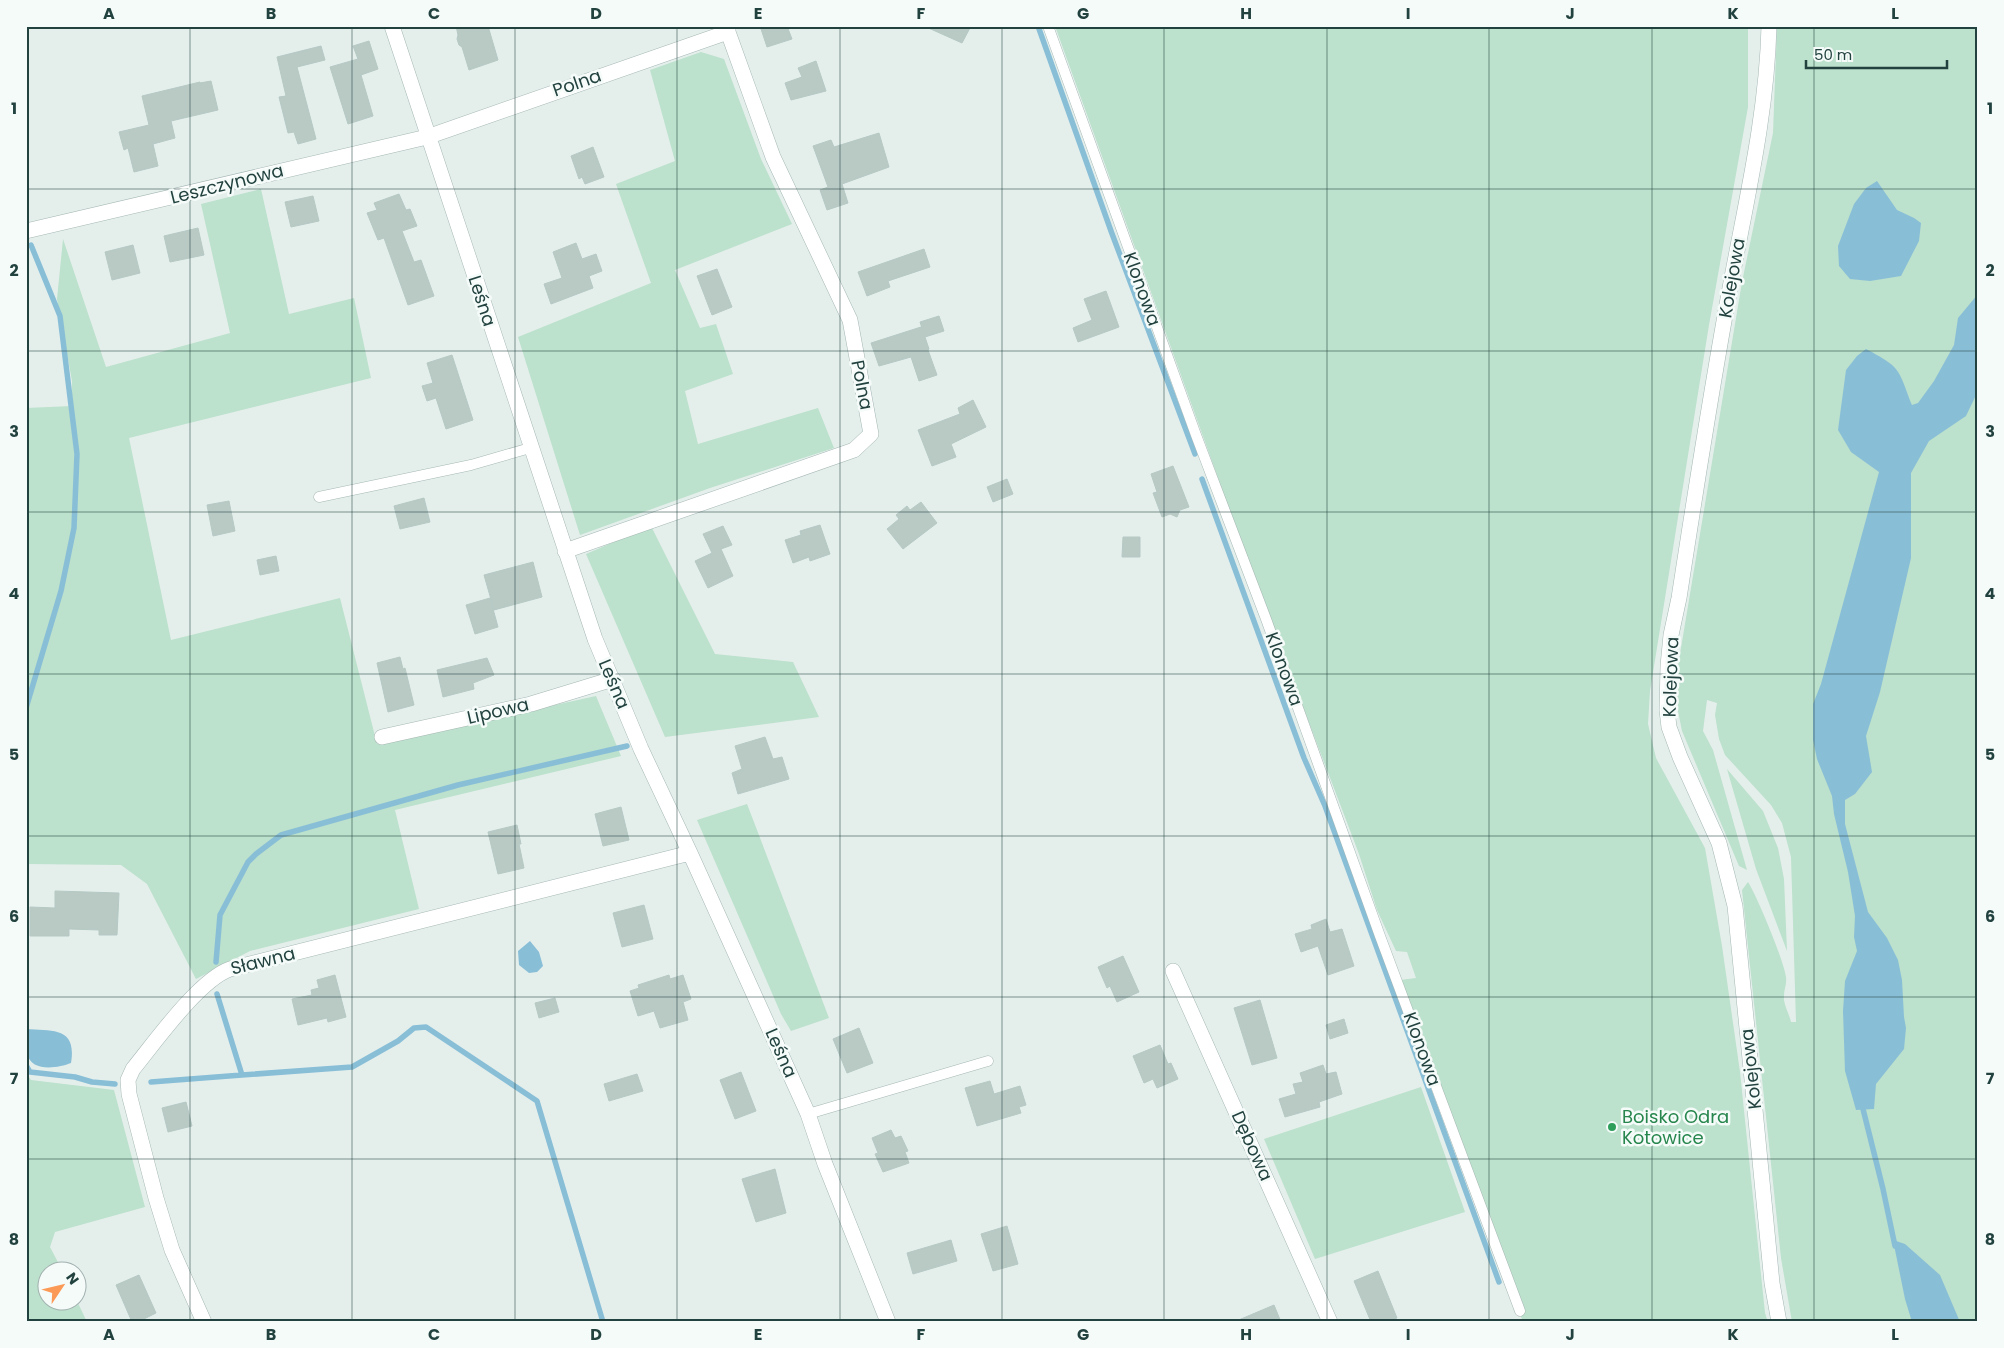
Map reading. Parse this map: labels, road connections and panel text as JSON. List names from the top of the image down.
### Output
{
  "streets": {
    "street": [
      "Polna",
      "Leszczynowa",
      "Kolejowa",
      "Leśna",
      "Lipowa",
      "Sławna",
      "Dębowa"
    ],
    "lane": ["Klonowa"]
  },
  "crossings": [
    ["Polna", "Leszczynowa"],
    ["Polna", "Leśna"],
    ["Leszczynowa", "Leśna"],
    ["Leśna", "Lipowa"],
    ["Leśna", "Sławna"]
  ],
  "places": ["Boisko Odra Kotowice"],
  "scale_bar": "50 m",
  "north": "top right",
  "grid": {
    "columns": [
      "A",
      "B",
      "C",
      "D",
      "E",
      "F",
      "G",
      "H",
      "I",
      "J",
      "K",
      "L"
    ],
    "rows": [
      "1",
      "2",
      "3",
      "4",
      "5",
      "6",
      "7",
      "8"
    ]
  }
}
